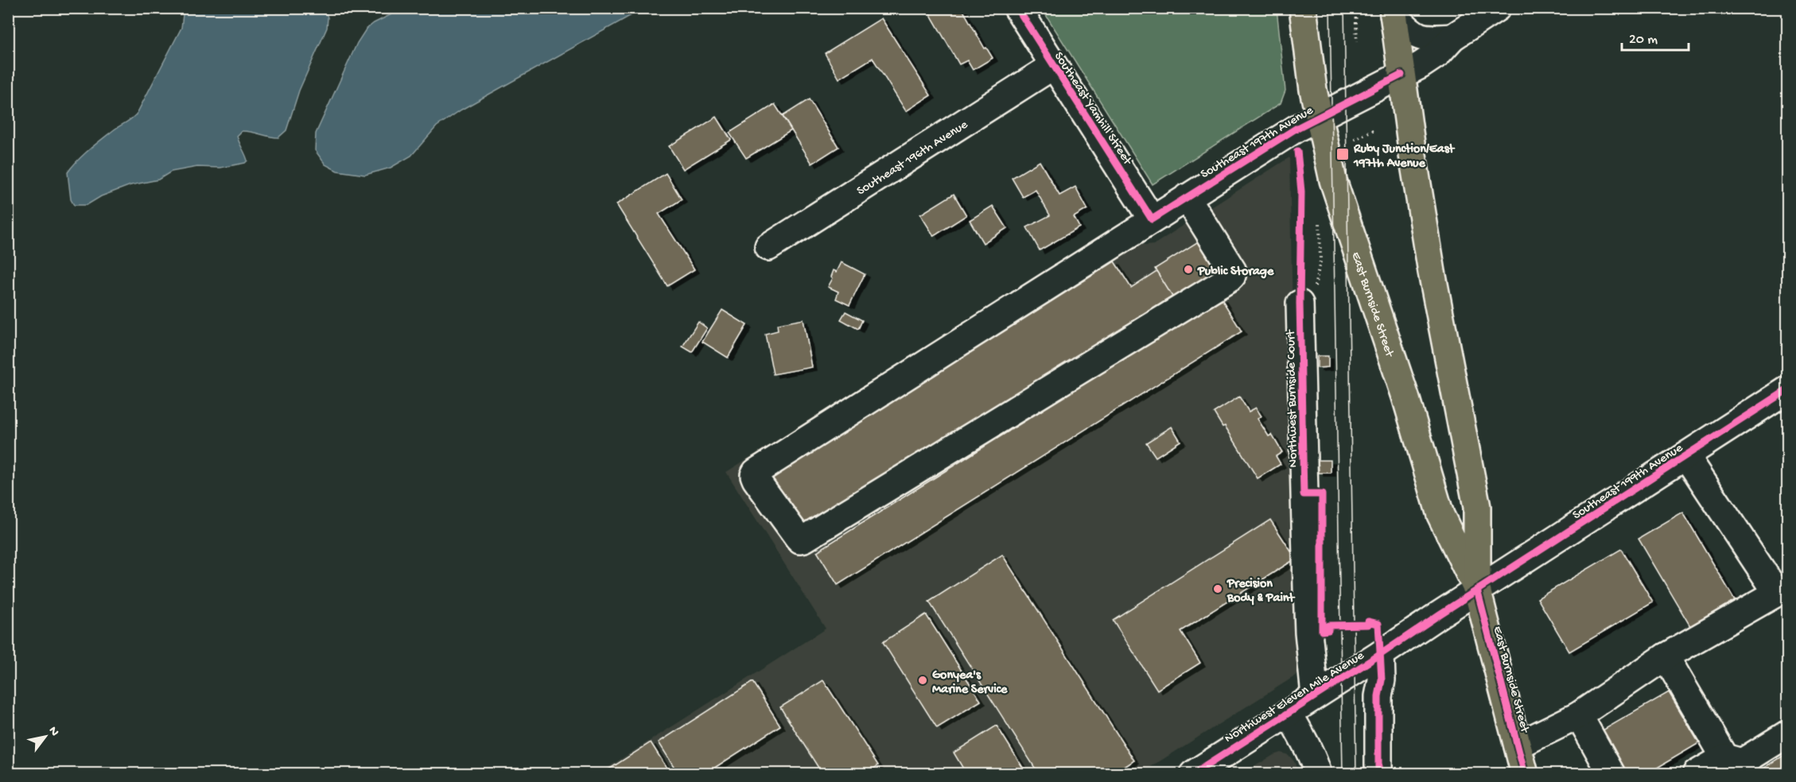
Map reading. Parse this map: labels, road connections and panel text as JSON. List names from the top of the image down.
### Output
{
  "streets": {
    "main road": ["East Burnside Street"],
    "street": [
      "Southeast Yamhill Street",
      "Southeast 197th Avenue",
      "Southeast 196th Avenue",
      "Northwest Burnside Court",
      "Southeast 199th Avenue",
      "Northwest Eleven Mile Avenue"
    ]
  },
  "crossings": [
    ["Southeast Yamhill Street", "Southeast 197th Avenue"],
    ["Southeast Yamhill Street", "Southeast 196th Avenue"],
    ["Southeast 197th Avenue", "East Burnside Street"],
    ["East Burnside Street", "Southeast 199th Avenue"],
    ["East Burnside Street", "Northwest Eleven Mile Avenue"],
    ["Northwest Burnside Court", "Northwest Eleven Mile Avenue"],
    ["Southeast 199th Avenue", "Northwest Eleven Mile Avenue"]
  ],
  "places": {
    "transit": ["Ruby Junction/East 197th Avenue"],
    "other": ["Public Storage", "Precision Body & Paint", "Gonyea's Marine Service"]
  },
  "scale_bar": "20 m",
  "north": "top right"
}
